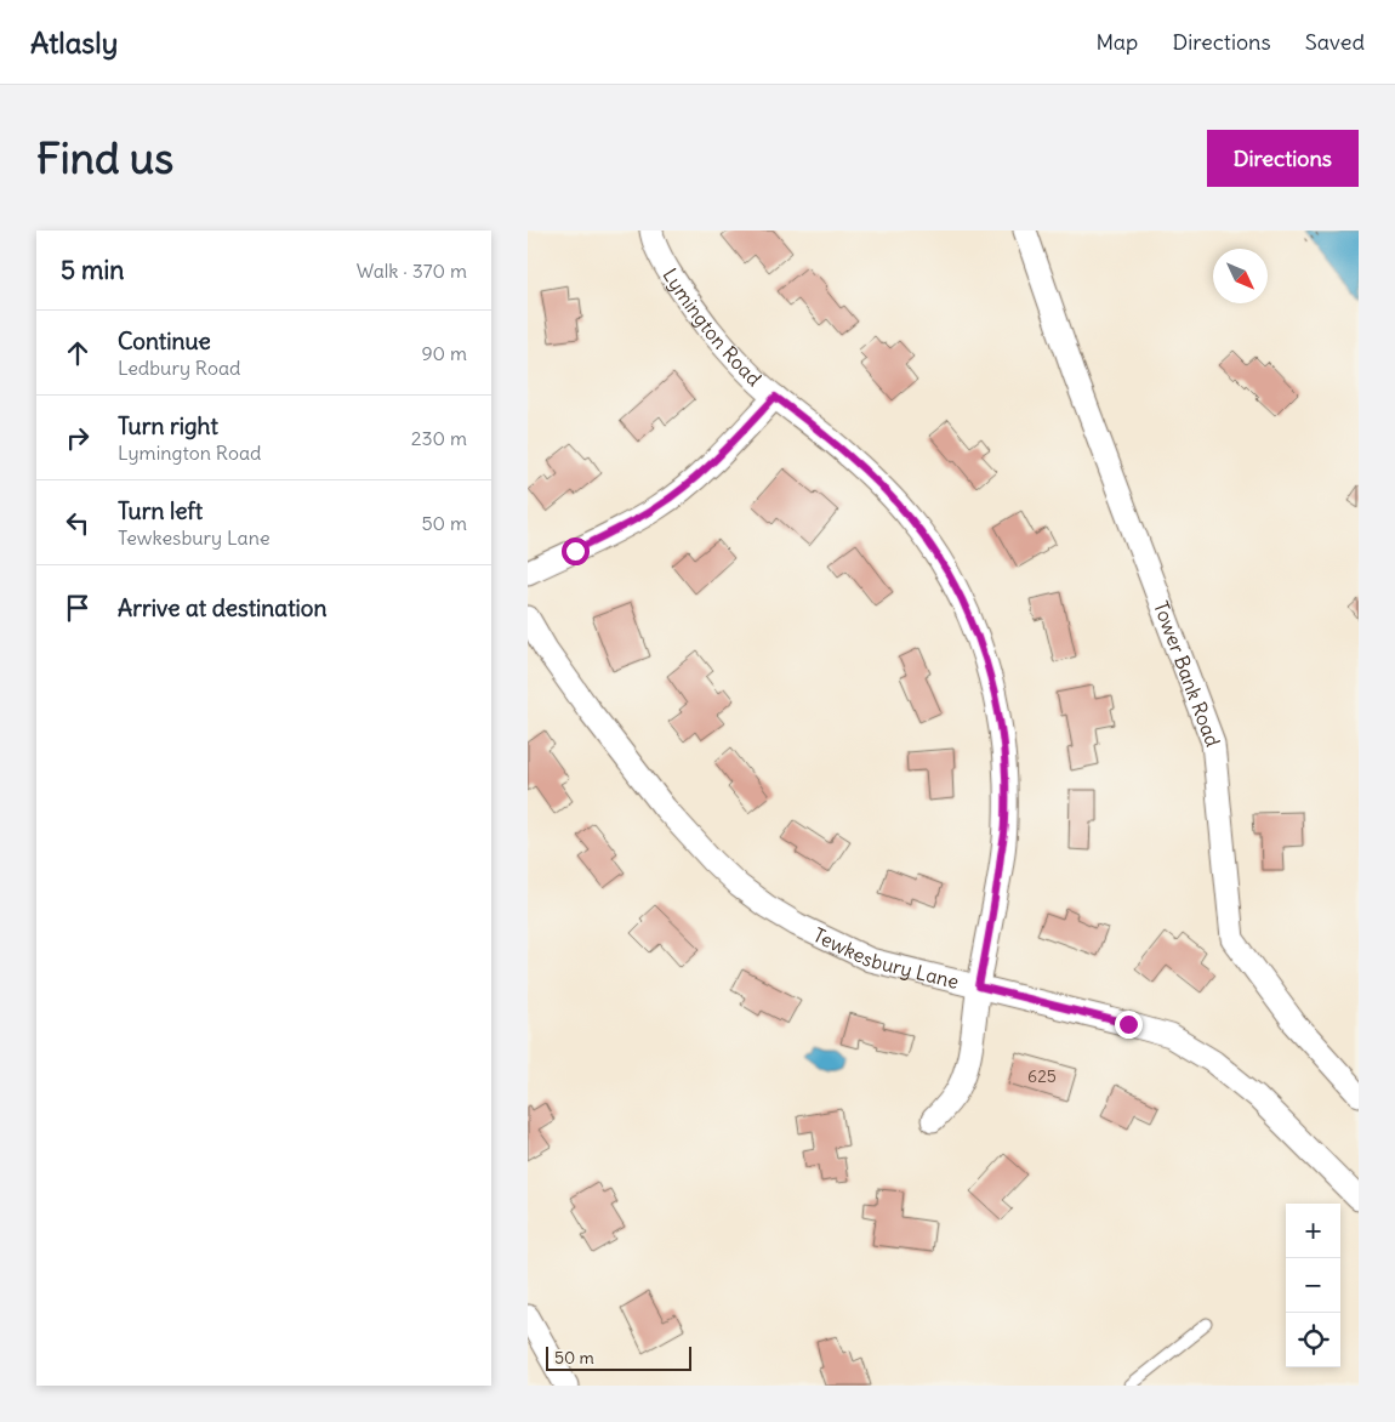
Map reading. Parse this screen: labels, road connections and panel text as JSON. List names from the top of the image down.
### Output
{
  "streets": {
    "street": ["Lymington Road", "Tower Bank Road", "Tewkesbury Lane"]
  },
  "crossings": [
    ["Lymington Road", "Tewkesbury Lane"]
  ],
  "house_numbers": ["625"],
  "scale_bar": "50 m",
  "north": "bottom right",
  "page": {
    "header": "Atlasly",
    "nav": ["Map", "Directions", "Saved"],
    "buttons": "Directions",
    "title": "Find us",
    "heading": ["5 min", "Walk · 370 m"],
    "list": [
      ["Continue", "Ledbury Road", "90 m"],
      ["Turn right", "Lymington Road", "230 m"],
      ["Turn left", "Tewkesbury Lane", "50 m"],
      "Arrive at destination"
    ],
    "map_buttons": ["+", "−"],
    "scale": "50 m"
  }
}
